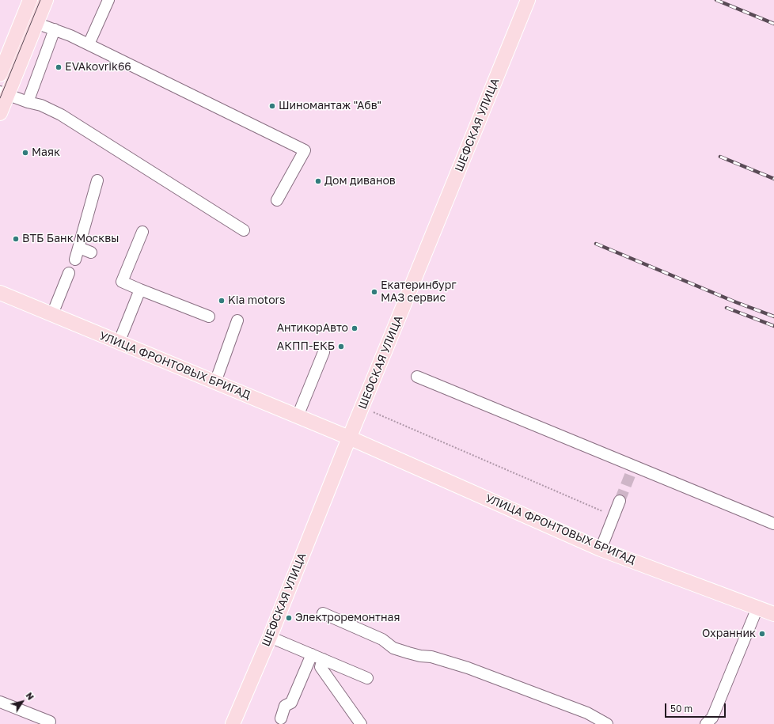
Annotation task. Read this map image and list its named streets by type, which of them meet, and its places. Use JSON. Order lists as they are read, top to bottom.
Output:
{
  "streets": {
    "main road": ["ШЕФСКАЯ УЛИЦА", "УЛИЦА ФРОНТОВЫХ БРИГАД"]
  },
  "crossings": [
    ["ШЕФСКАЯ УЛИЦА", "УЛИЦА ФРОНТОВЫХ БРИГАД"]
  ],
  "places": [
    "EVAkovrik66",
    "Шиномантаж \"Абв\"",
    "Маяк",
    "Дом диванов",
    "ВТБ Банк Москвы",
    "Екатеринбург МАЗ сервис",
    "Kia motors",
    "АнтикорАвто",
    "АКПП-ЕКБ",
    "Электроремонтная",
    "Охранник"
  ],
  "scale_bar": "50 m",
  "north": "top right"
}
